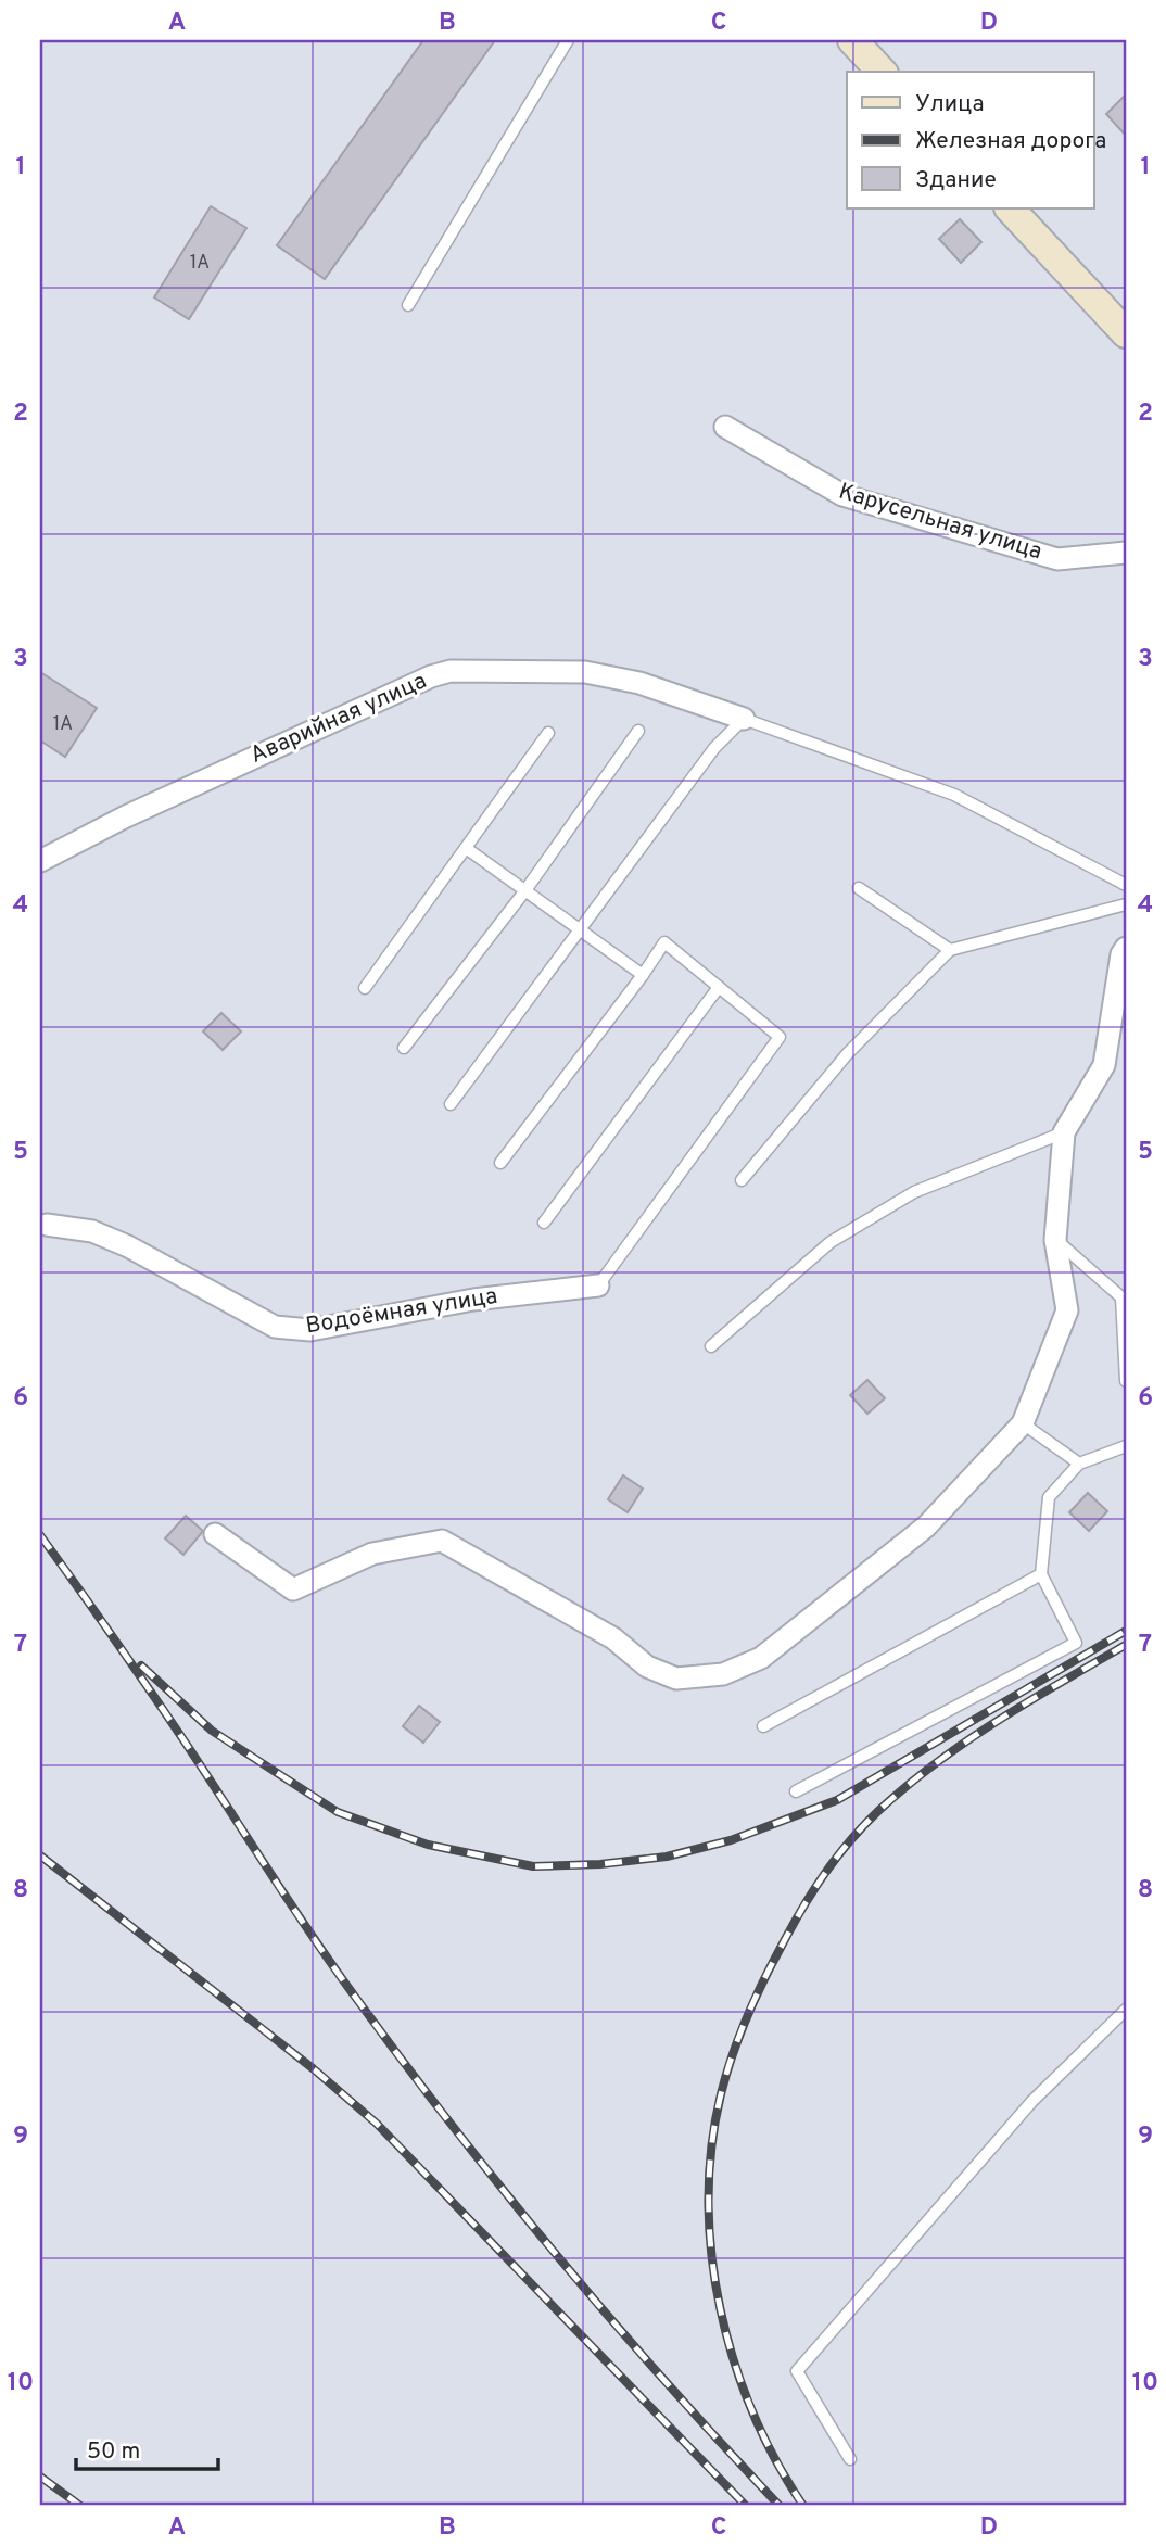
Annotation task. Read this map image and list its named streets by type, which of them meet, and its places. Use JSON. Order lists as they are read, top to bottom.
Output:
{
  "streets": {
    "street": ["Карусельная улица", "Аварийная улица", "Водоёмная улица"]
  },
  "house_numbers": ["1А", "1А"],
  "legend": ["Улица", "Железная дорога", "Здание"],
  "scale_bar": "50 m",
  "grid": {
    "columns": [
      "A",
      "B",
      "C",
      "D"
    ],
    "rows": [
      "1",
      "2",
      "3",
      "4",
      "5",
      "6",
      "7",
      "8",
      "9",
      "10"
    ]
  }
}
